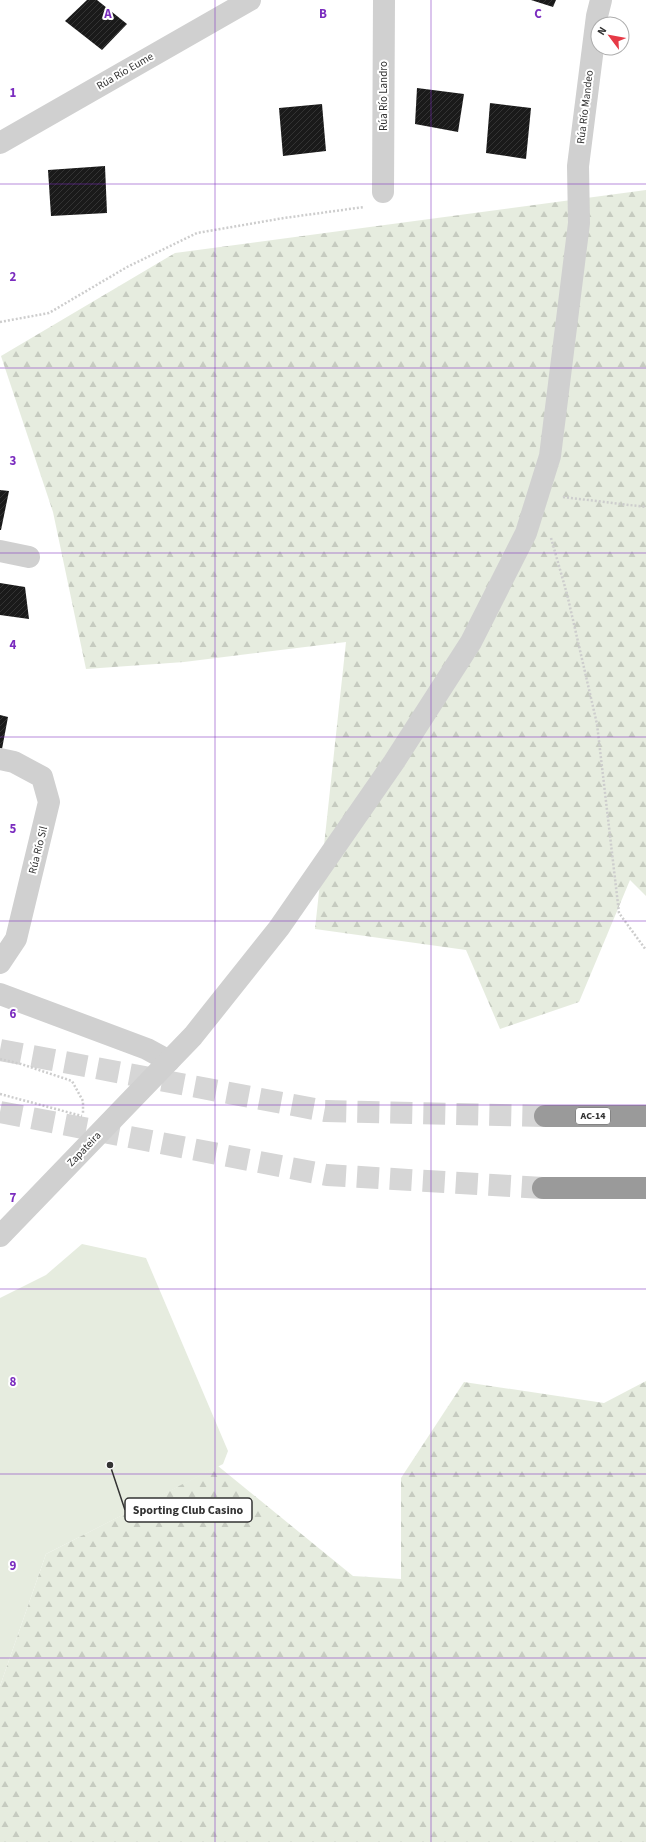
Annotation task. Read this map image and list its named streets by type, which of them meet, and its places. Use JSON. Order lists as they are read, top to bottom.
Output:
{
  "streets": {
    "highway": ["AC-14"],
    "street": [
      "Rúa Río Eume",
      "Rúa Río Landro",
      "Rúa Río Mandeo",
      "Rúa Río Sil",
      "Zapateira"
    ]
  },
  "crossings": [
    ["Rúa Río Mandeo", "Zapateira"]
  ],
  "places": ["Sporting Club Casino"],
  "north": "top left",
  "grid": {
    "columns": ["A", "B", "C"],
    "rows": [
      "1",
      "2",
      "3",
      "4",
      "5",
      "6",
      "7",
      "8",
      "9"
    ]
  }
}
